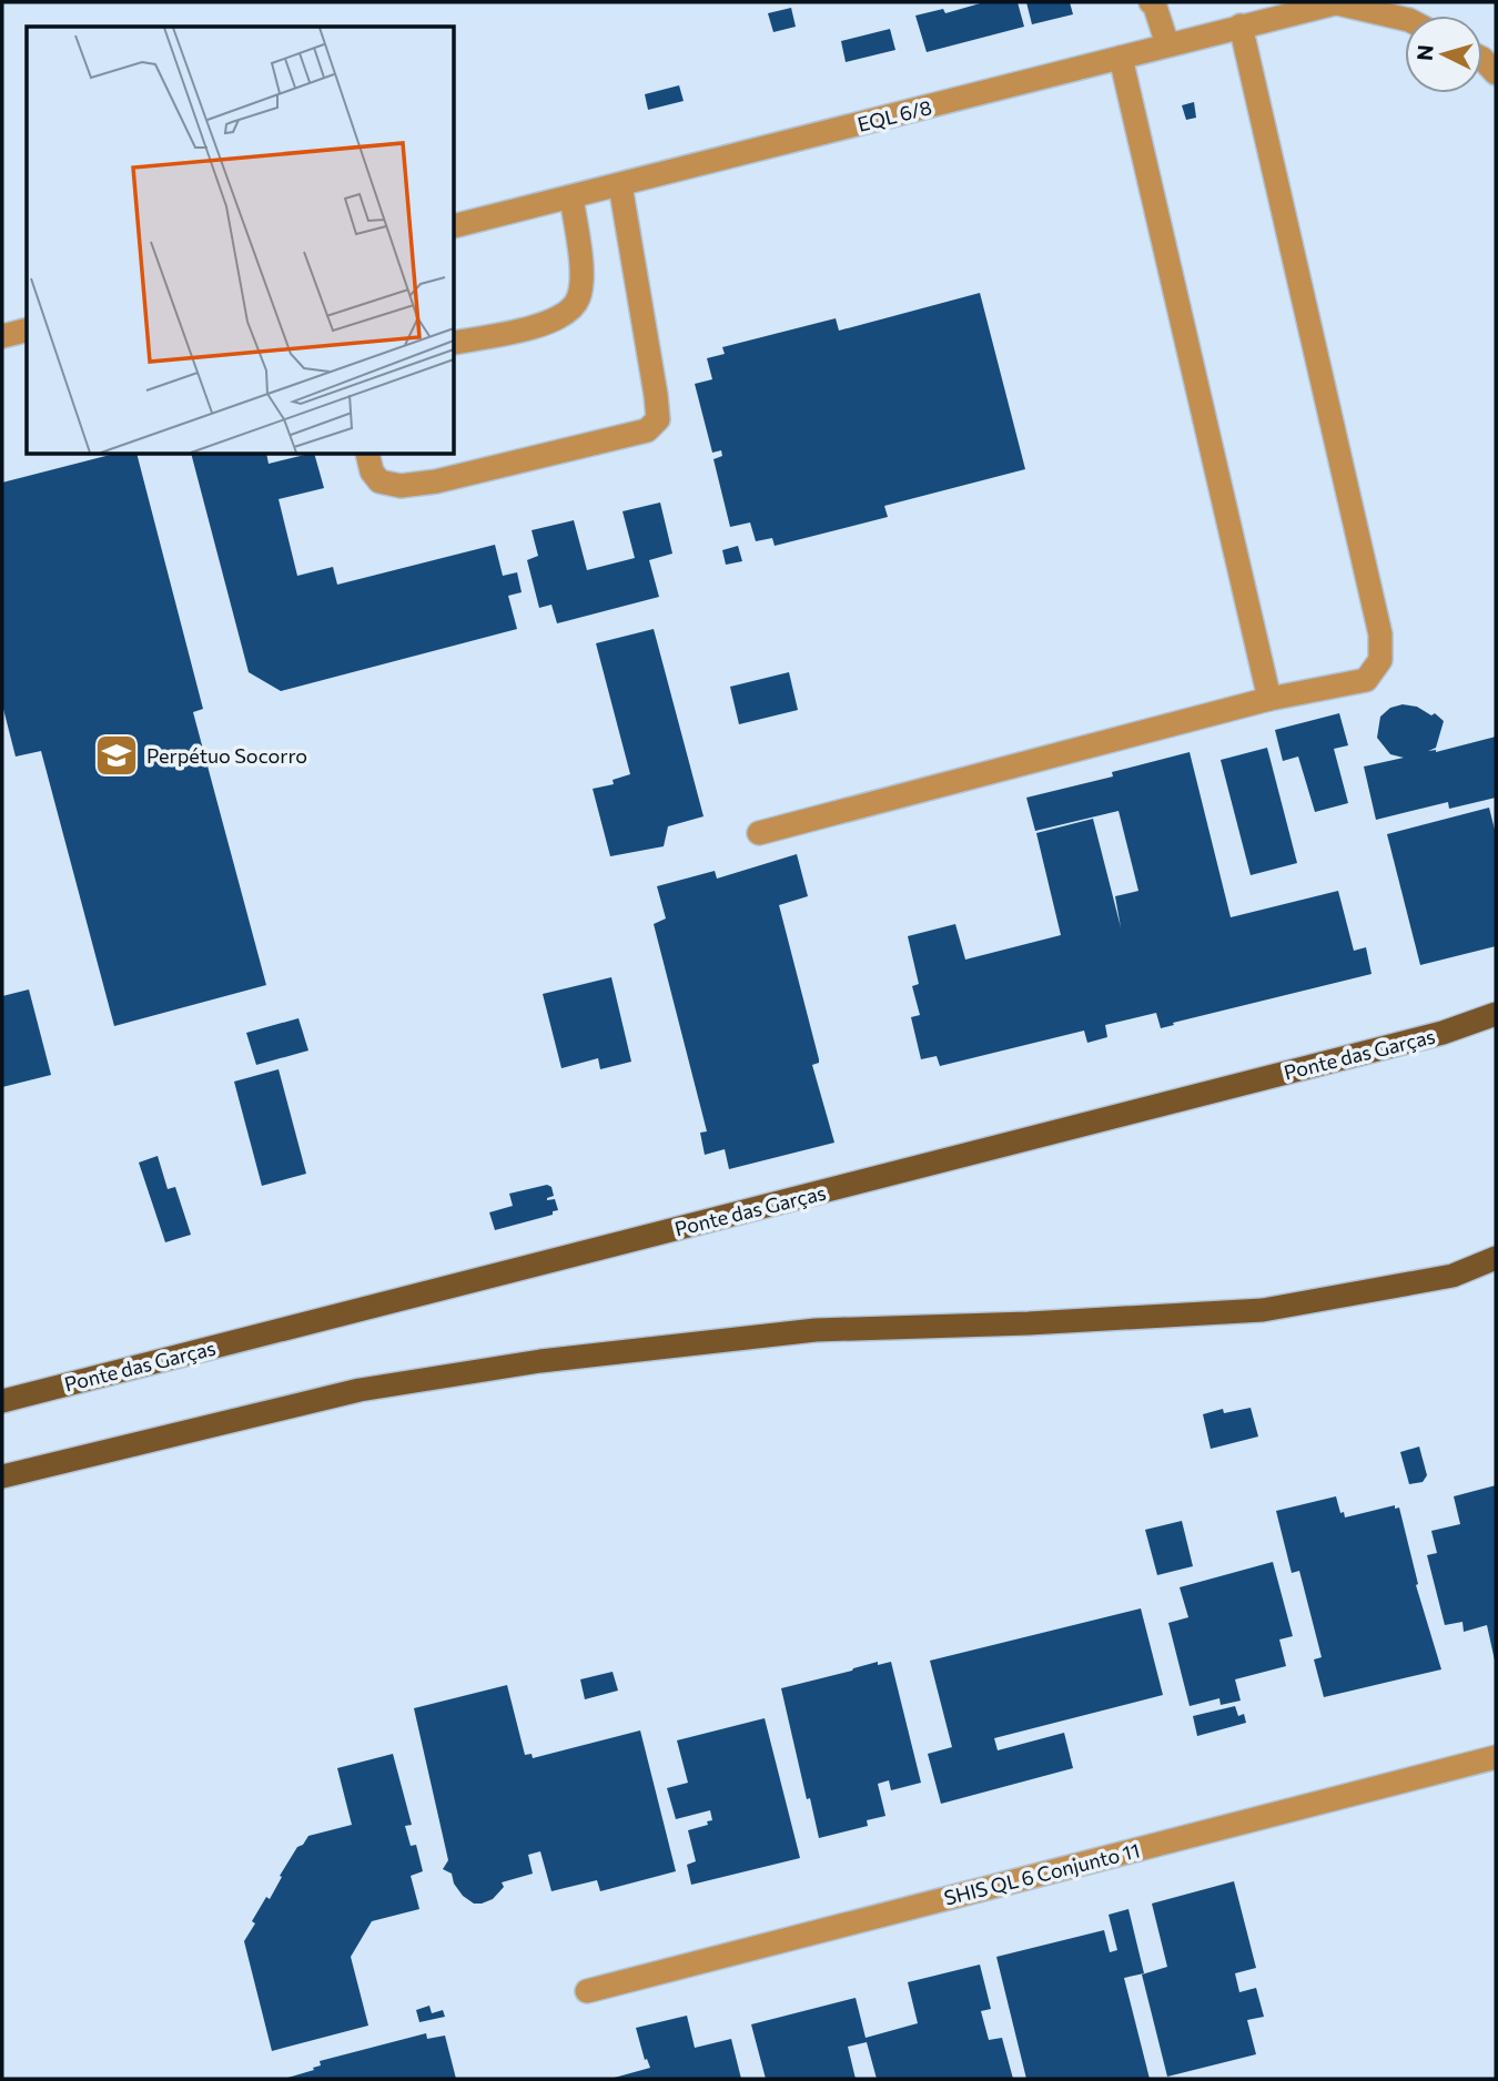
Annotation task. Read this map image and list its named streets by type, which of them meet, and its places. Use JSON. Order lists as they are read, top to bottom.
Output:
{
  "streets": {
    "main road": ["Ponte das Garças"],
    "street": ["EQL 6/8", "SHIS QL 6 Conjunto 11"]
  },
  "places": {
    "school or university": ["Perpétuo Socorro"]
  },
  "north": "left"
}
